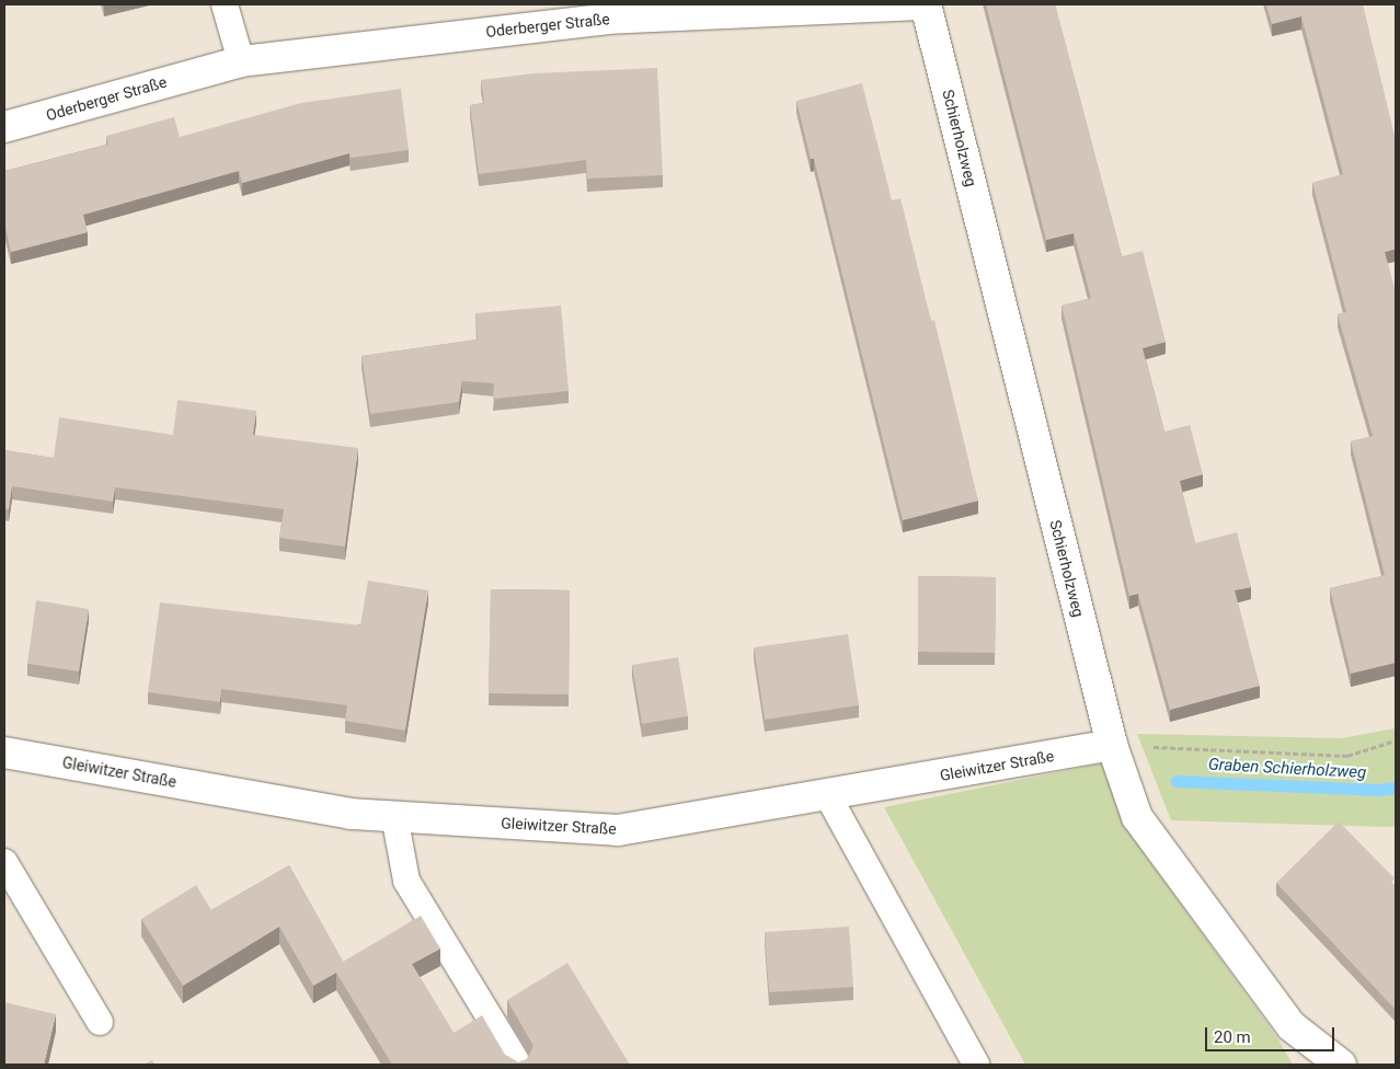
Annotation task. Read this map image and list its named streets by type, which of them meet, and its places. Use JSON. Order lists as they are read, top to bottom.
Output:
{
  "streets": {
    "street": ["Oderberger Straße", "Schierholzweg", "Gleiwitzer Straße"]
  },
  "crossings": [
    ["Oderberger Straße", "Schierholzweg"],
    ["Schierholzweg", "Gleiwitzer Straße"]
  ],
  "water": ["Graben Schierholzweg"],
  "scale_bar": "20 m"
}
